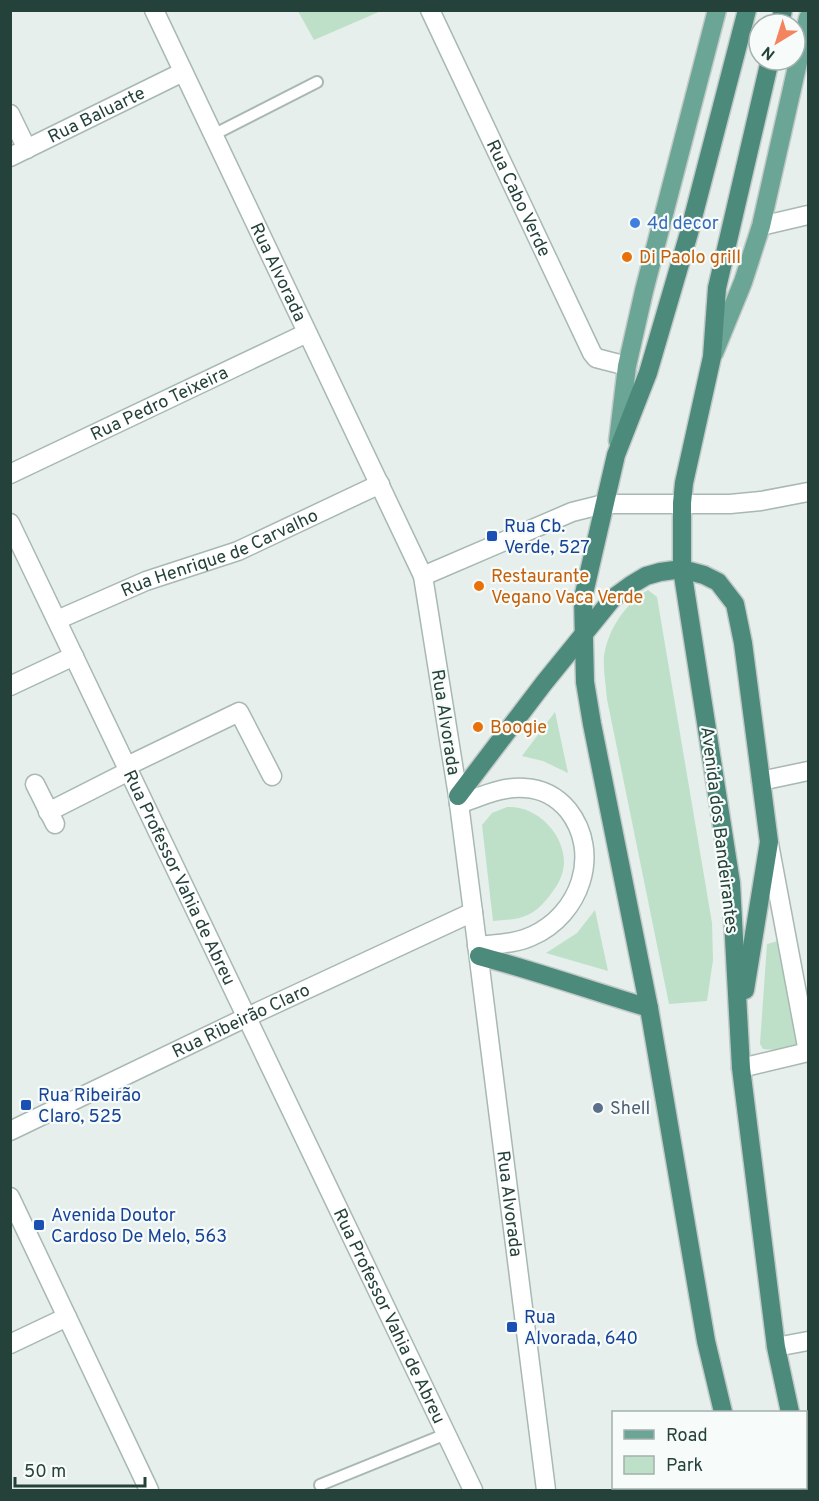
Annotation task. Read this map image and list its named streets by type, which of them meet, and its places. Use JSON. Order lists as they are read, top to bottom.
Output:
{
  "streets": {
    "highway": ["Avenida dos Bandeirantes"],
    "street": [
      "Rua Baluarte",
      "Rua Cabo Verde",
      "Rua Alvorada",
      "Rua Pedro Teixeira",
      "Rua Henrique de Carvalho",
      "Rua Professor Vahia de Abreu",
      "Rua Ribeirão Claro"
    ]
  },
  "crossings": [
    ["Rua Baluarte", "Rua Alvorada"],
    ["Rua Alvorada", "Rua Pedro Teixeira"],
    ["Rua Alvorada", "Rua Henrique de Carvalho"],
    ["Rua Alvorada", "Rua Ribeirão Claro"],
    ["Rua Henrique de Carvalho", "Rua Professor Vahia de Abreu"],
    ["Rua Professor Vahia de Abreu", "Rua Ribeirão Claro"]
  ],
  "places": {
    "other": [
      "4d decor",
      "Di Paolo grill",
      "Restaurante Vegano Vaca Verde",
      "Boogie",
      "Shell"
    ],
    "transit": [
      "Rua Cb. Verde, 527",
      "Rua Ribeirão Claro, 525",
      "Avenida Doutor Cardoso De Melo, 563",
      "Rua Alvorada, 640"
    ]
  },
  "legend": ["Road", "Park"],
  "scale_bar": "50 m",
  "north": "bottom left"
}
